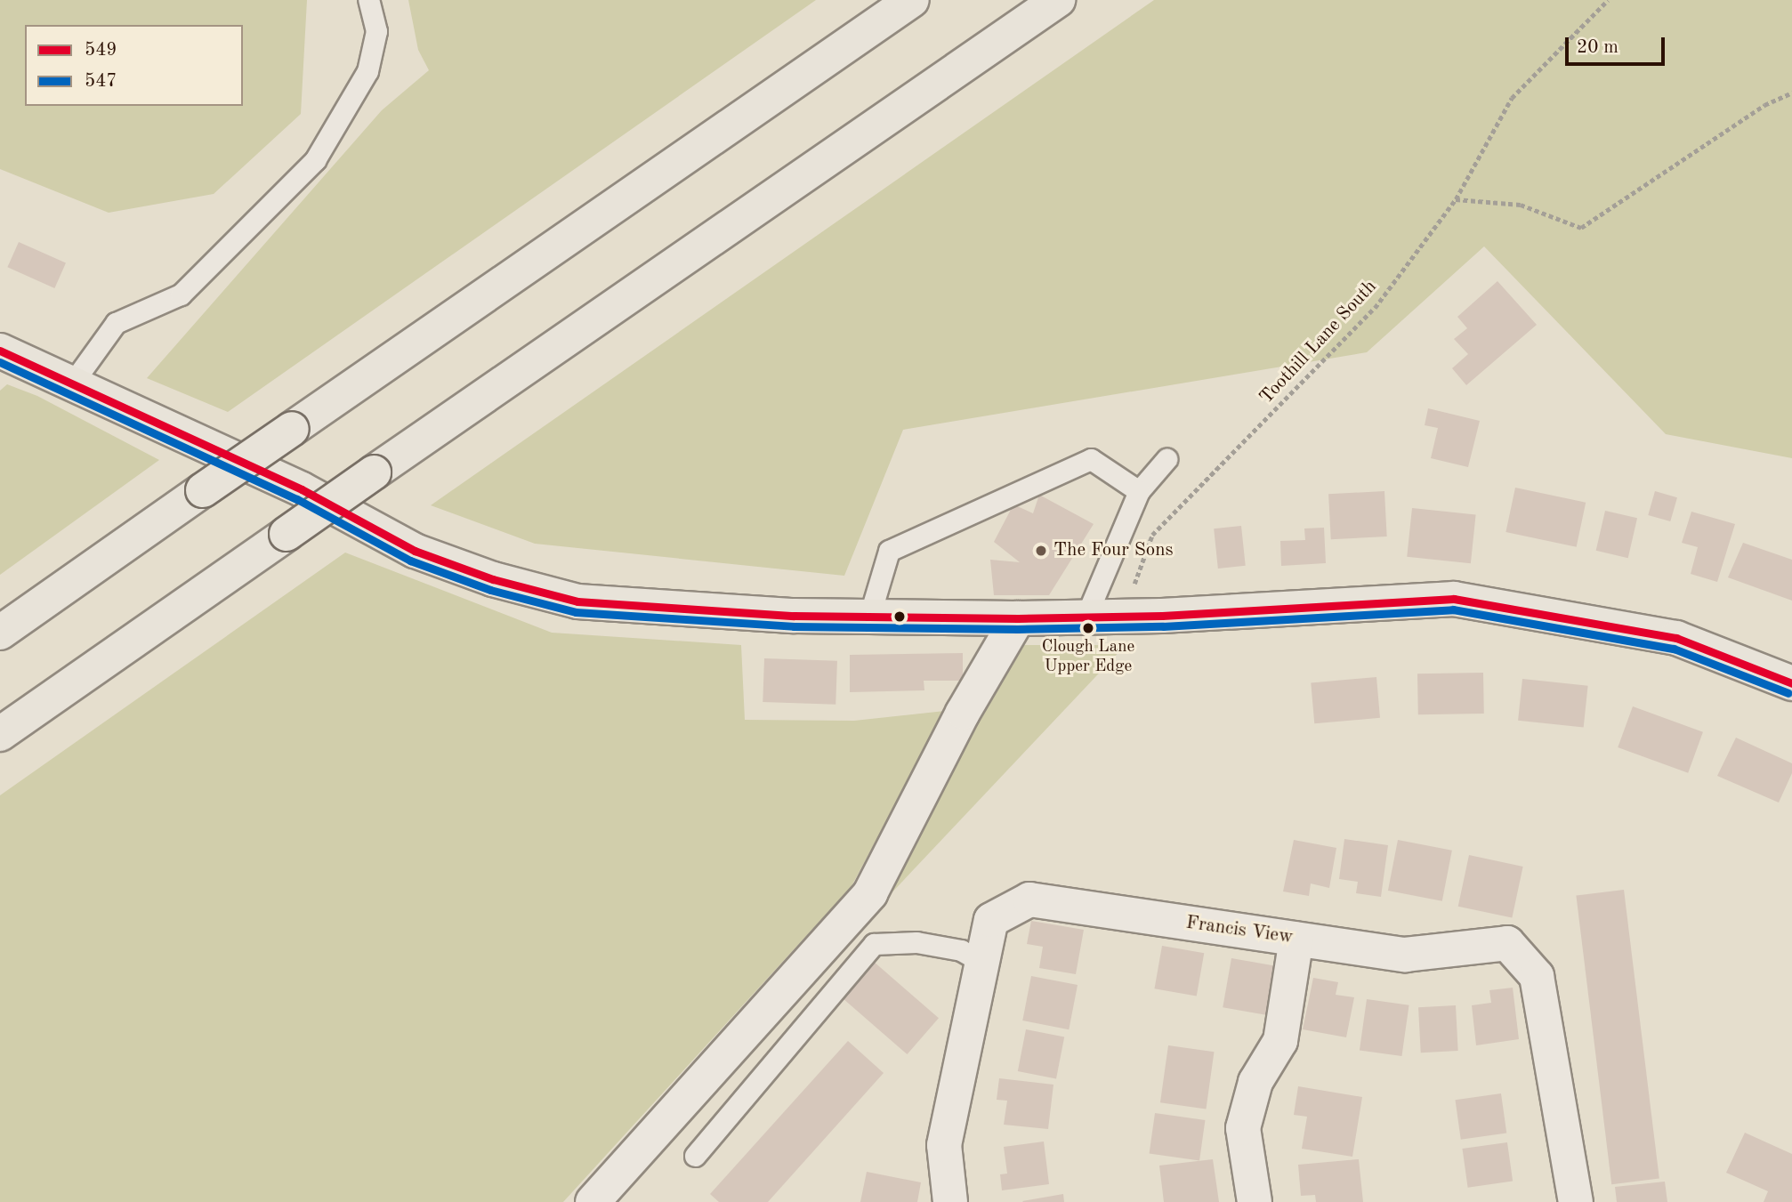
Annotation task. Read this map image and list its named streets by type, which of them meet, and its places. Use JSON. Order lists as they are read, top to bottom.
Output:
{
  "streets": {
    "street": ["Francis View"],
    "path": ["Toothill Lane South"]
  },
  "places": ["The Four Sons", "Clough Lane Upper Edge"],
  "lines": ["transit line 549", "transit line 547"],
  "legend": ["549", "547"],
  "scale_bar": "20 m"
}
